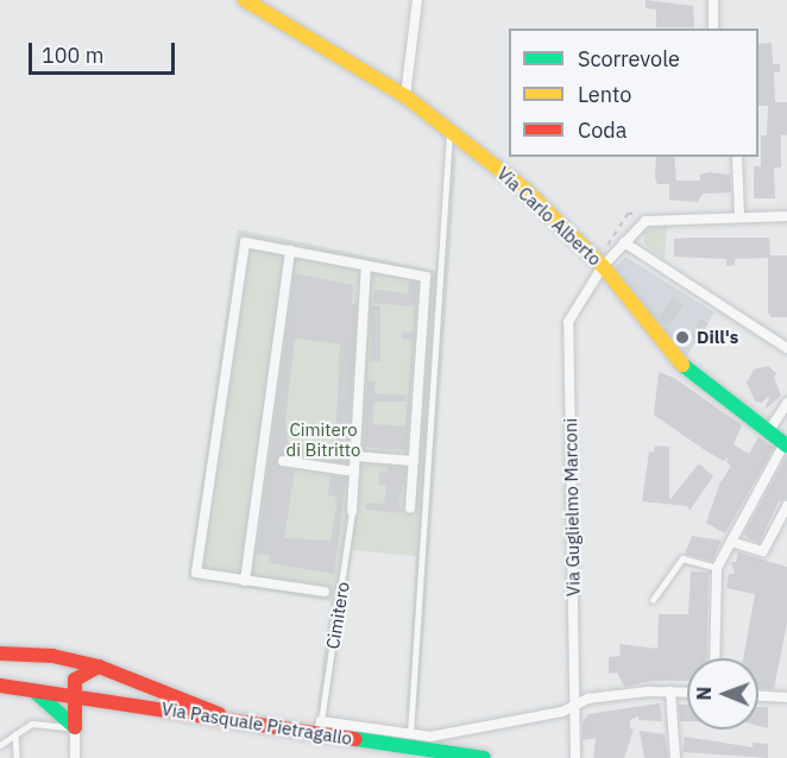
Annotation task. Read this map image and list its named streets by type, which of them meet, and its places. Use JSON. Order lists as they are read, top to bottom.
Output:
{
  "streets": {
    "main road": ["Via Carlo Alberto", "Via Pasquale Pietragallo"],
    "street": ["Via Guglielmo Marconi"],
    "lane": ["Cimitero"]
  },
  "crossings": [
    ["Via Carlo Alberto", "Via Guglielmo Marconi"],
    ["Cimitero", "Via Pasquale Pietragallo"]
  ],
  "parks": ["Cimitero di Bitritto"],
  "places": ["Dill's"],
  "legend": ["Scorrevole", "Lento", "Coda"],
  "scale_bar": "100 m",
  "north": "left"
}
